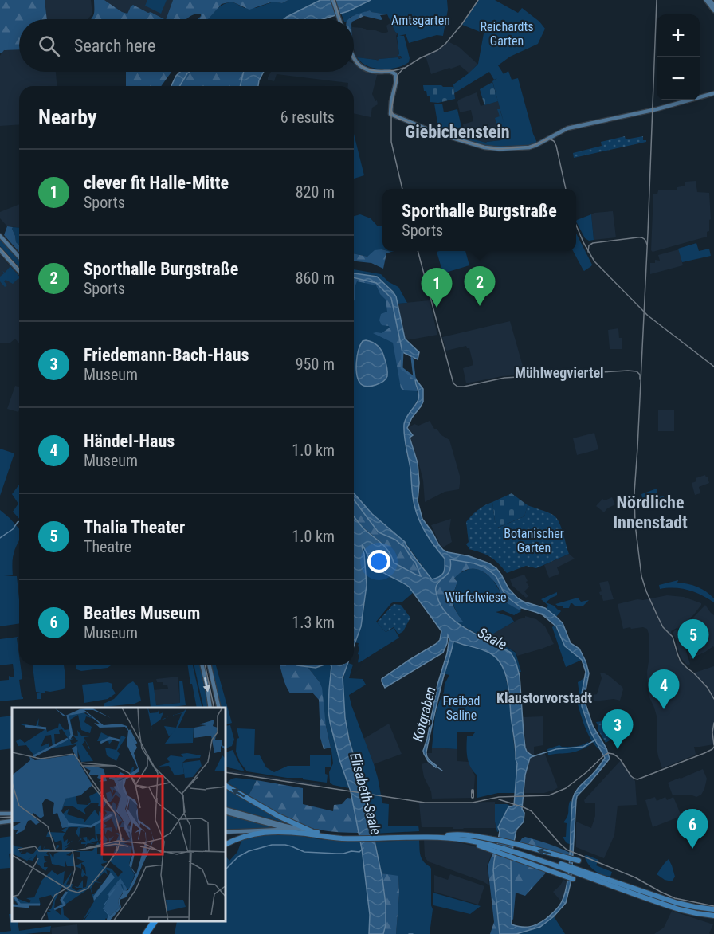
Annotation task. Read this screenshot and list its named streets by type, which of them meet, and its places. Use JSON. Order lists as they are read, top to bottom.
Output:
{
  "districts": [
    "Giebichenstein",
    "Mühlwegviertel",
    "Nördliche Innenstadt",
    "Klaustorvorstadt"
  ],
  "water": ["Saale", "Kotgraben", "Elisabeth-Saale"],
  "parks": [
    "Amtsgarten",
    "Reichardts Garten",
    "Botanischer Garten",
    "Würfelwiese",
    "Freibad Saline"
  ],
  "page": {
    "map_buttons": ["+", "−"],
    "search": "Search here",
    "heading": ["Nearby", "6 results"],
    "list": [
      {
        "mark": "1",
        "name": "clever fit Halle-Mitte",
        "note": "Sports",
        "value": "820 m"
      },
      {
        "mark": "2",
        "name": "Sporthalle Burgstraße",
        "note": "Sports",
        "value": "860 m"
      },
      {
        "mark": "3",
        "name": "Friedemann-Bach-Haus",
        "note": "Museum",
        "value": "950 m"
      },
      {
        "mark": "4",
        "name": "Händel-Haus",
        "note": "Museum",
        "value": "1.0 km"
      },
      {
        "mark": "5",
        "name": "Thalia Theater",
        "note": "Theatre",
        "value": "1.0 km"
      },
      {
        "mark": "6",
        "name": "Beatles Museum",
        "note": "Museum",
        "value": "1.3 km"
      }
    ],
    "popup": ["Sporthalle Burgstraße", "Sports"],
    "pins": [
      "2",
      "1",
      "5",
      "4",
      "3",
      "6"
    ]
  }
}
